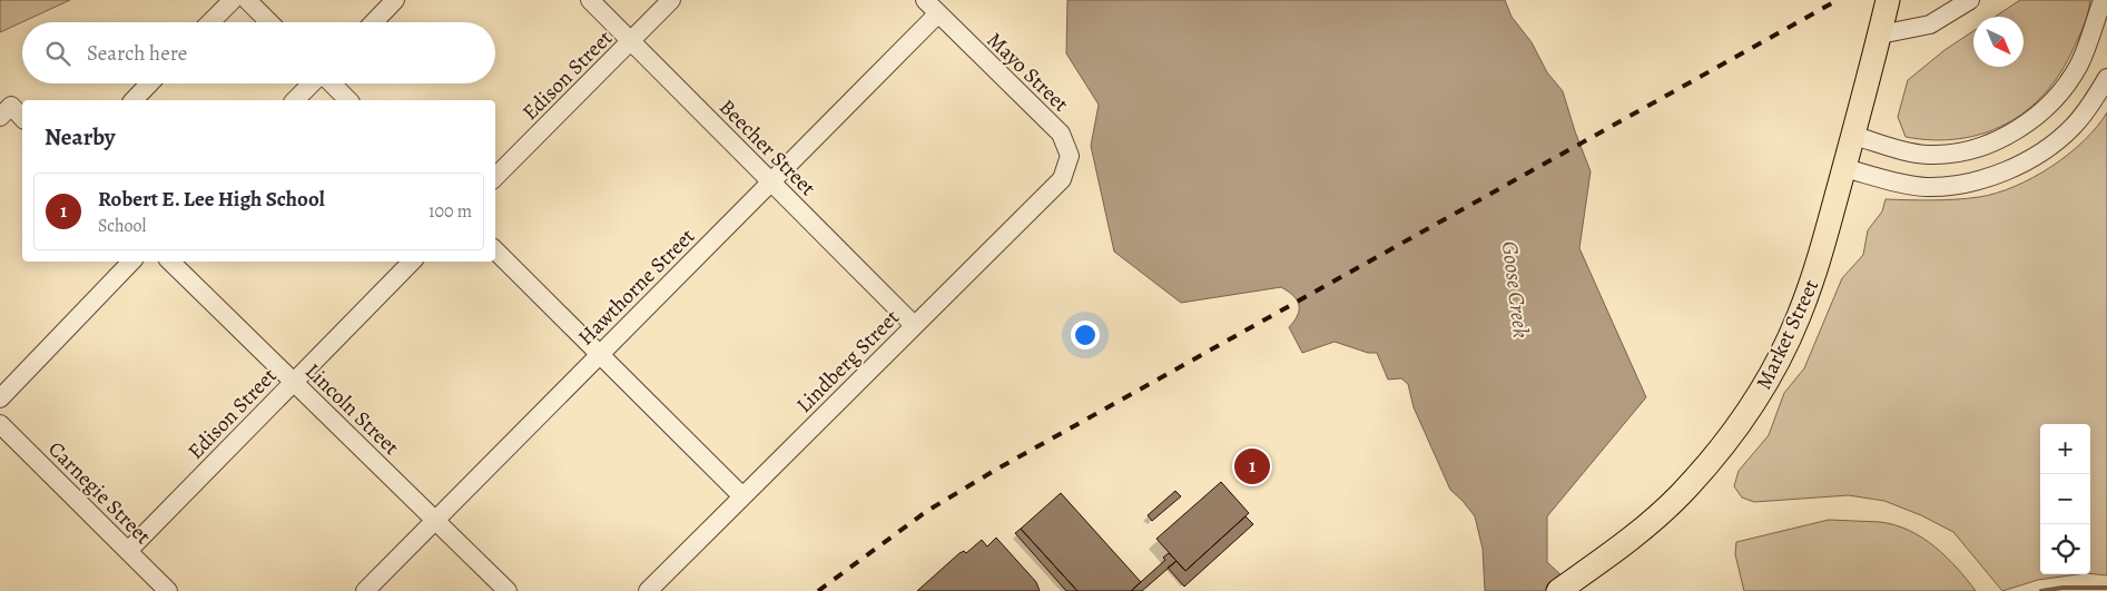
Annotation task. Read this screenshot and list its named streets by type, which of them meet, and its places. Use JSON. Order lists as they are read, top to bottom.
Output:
{
  "streets": {
    "main road": ["Market Street"],
    "street": [
      "Mayo Street",
      "Edison Street",
      "Beecher Street",
      "Hawthorne Street",
      "Lindberg Street",
      "Lincoln Street",
      "Carnegie Street"
    ]
  },
  "crossings": [
    ["Mayo Street", "Hawthorne Street"],
    ["Mayo Street", "Lindberg Street"],
    ["Edison Street", "Beecher Street"],
    ["Edison Street", "Lincoln Street"],
    ["Edison Street", "Carnegie Street"],
    ["Beecher Street", "Hawthorne Street"],
    ["Beecher Street", "Lindberg Street"],
    ["Hawthorne Street", "Lincoln Street"]
  ],
  "water": ["Goose Creek"],
  "north": "bottom right",
  "page": {
    "search": "Search here",
    "heading": "Nearby",
    "list": [
      {
        "mark": "1",
        "name": "Robert E. Lee High School",
        "note": "School",
        "value": "100 m"
      }
    ],
    "map_buttons": ["+", "−"],
    "pins": "1"
  }
}
